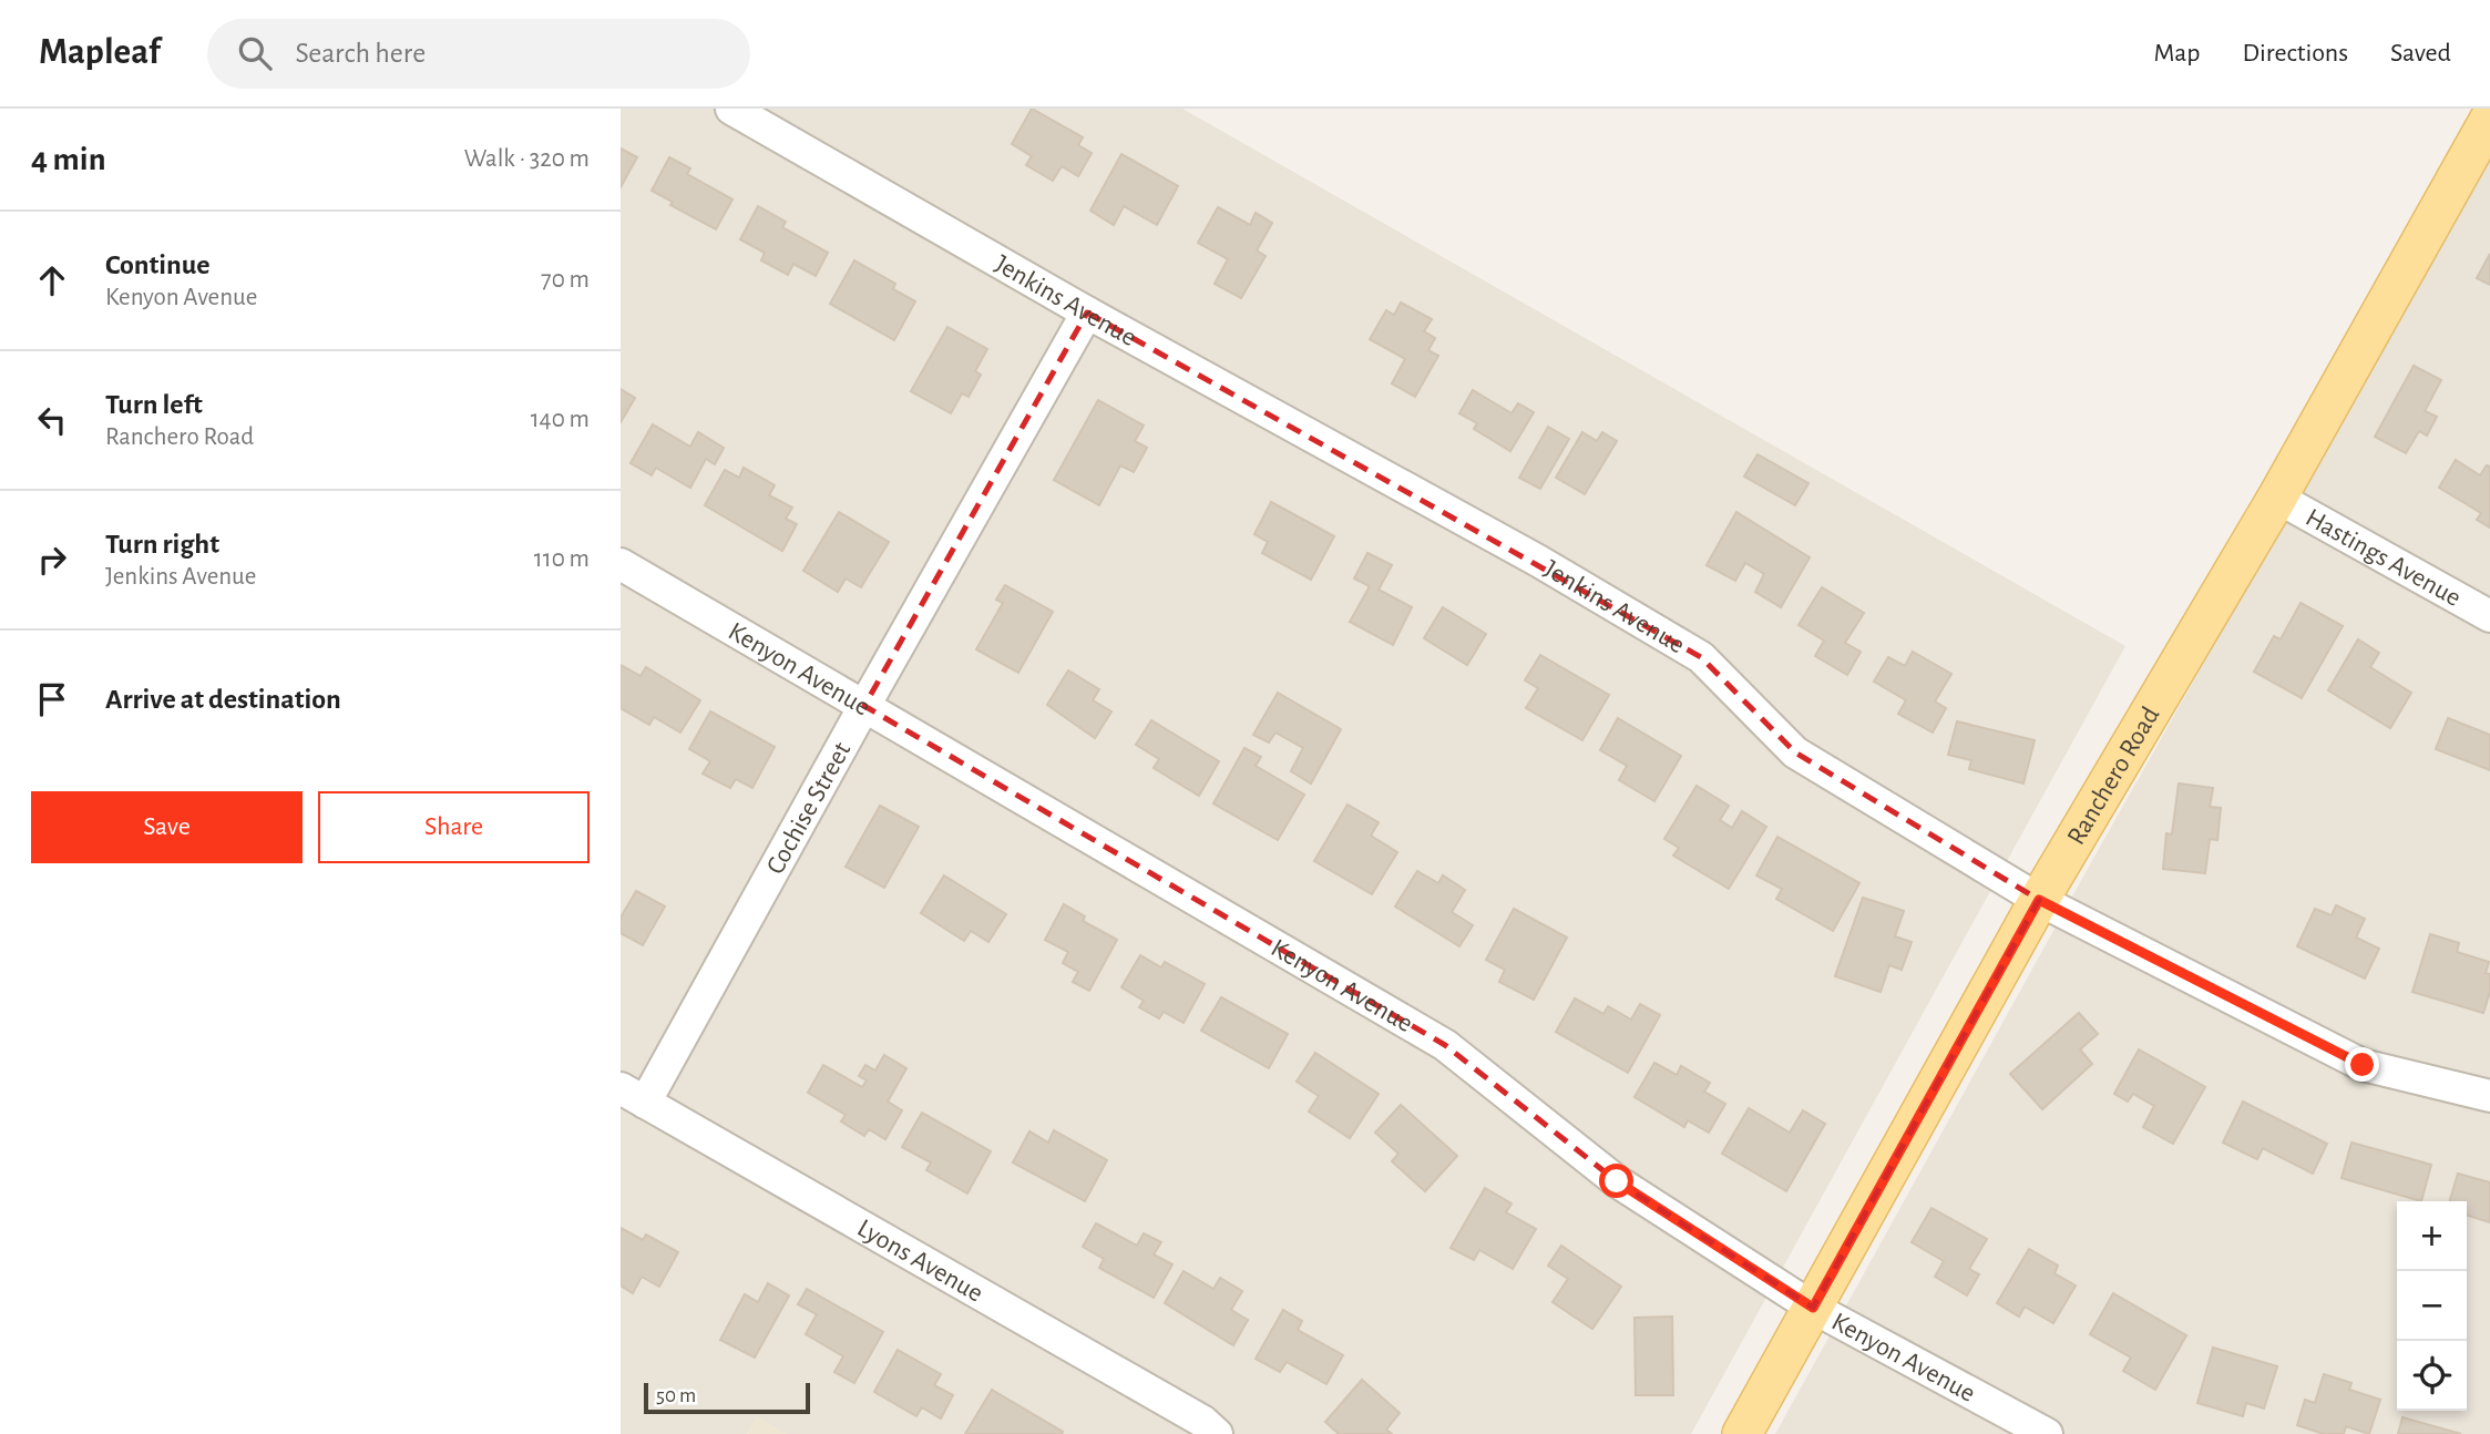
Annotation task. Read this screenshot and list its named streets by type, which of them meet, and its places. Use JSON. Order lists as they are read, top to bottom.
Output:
{
  "streets": {
    "main road": ["Ranchero Road"],
    "street": [
      "Jenkins Avenue",
      "Hastings Avenue",
      "Kenyon Avenue",
      "Cochise Street",
      "Lyons Avenue"
    ]
  },
  "crossings": [
    ["Jenkins Avenue", "Ranchero Road"],
    ["Jenkins Avenue", "Cochise Street"],
    ["Hastings Avenue", "Ranchero Road"],
    ["Kenyon Avenue", "Ranchero Road"],
    ["Kenyon Avenue", "Cochise Street"],
    ["Cochise Street", "Lyons Avenue"]
  ],
  "scale_bar": "50 m",
  "page": {
    "header": "Mapleaf",
    "search": "Search here",
    "nav": ["Map", "Directions", "Saved"],
    "heading": ["4 min", "Walk · 320 m"],
    "list": [
      ["Continue", "Kenyon Avenue", "70 m"],
      ["Turn left", "Ranchero Road", "140 m"],
      ["Turn right", "Jenkins Avenue", "110 m"],
      "Arrive at destination"
    ],
    "buttons": ["Save", "Share"],
    "map_buttons": ["+", "−"],
    "scale": "50 m"
  }
}
